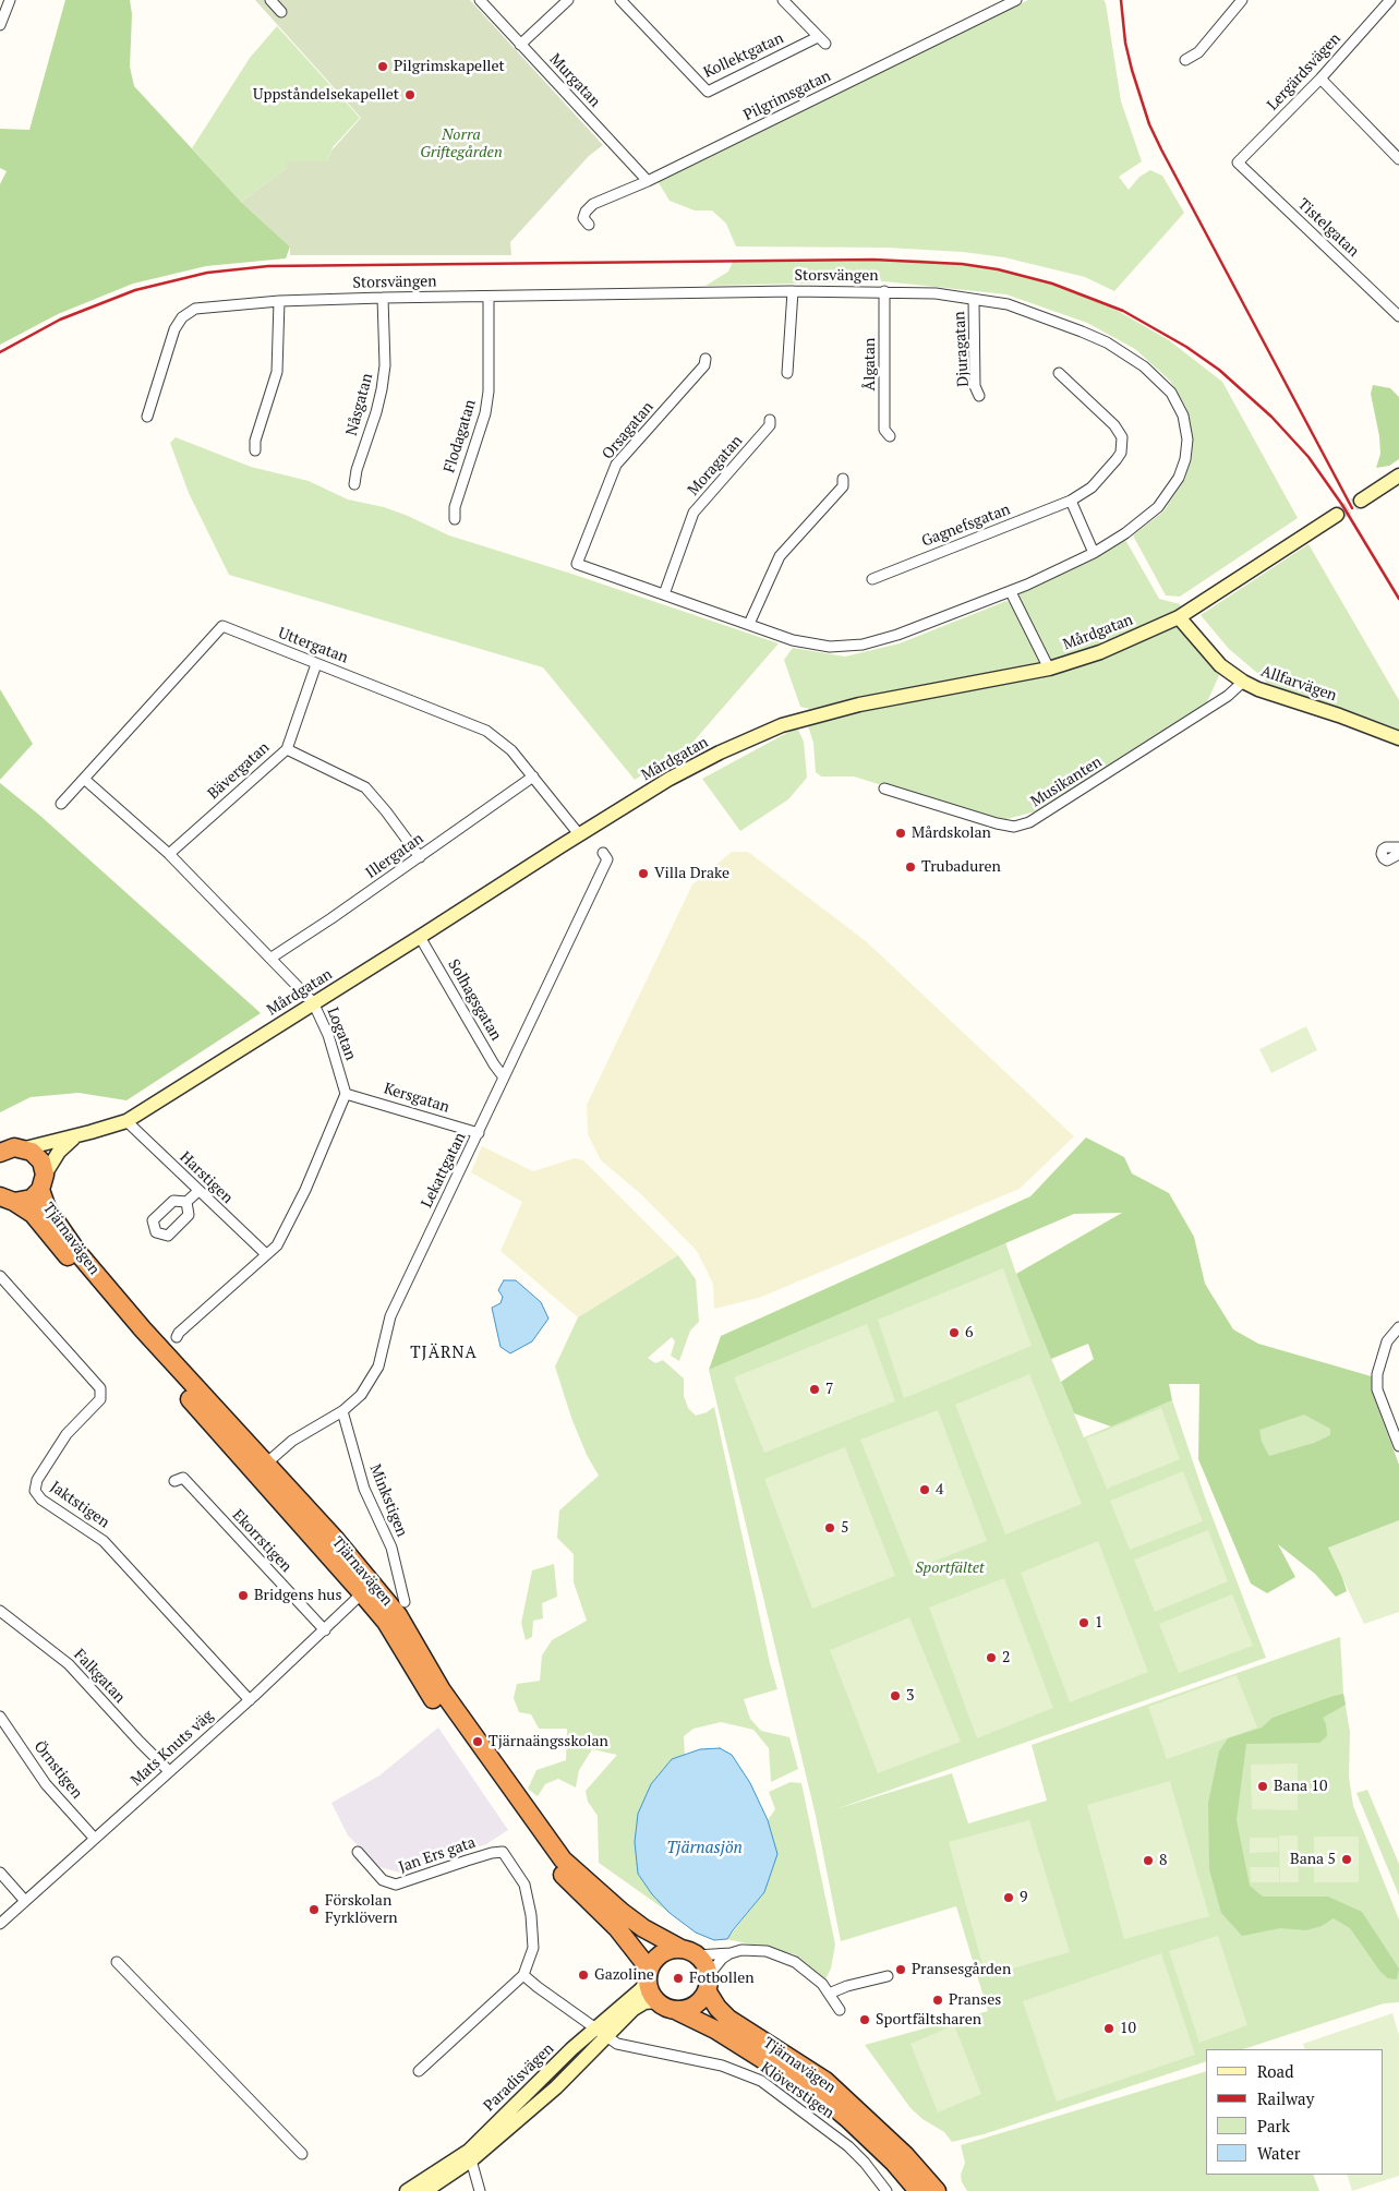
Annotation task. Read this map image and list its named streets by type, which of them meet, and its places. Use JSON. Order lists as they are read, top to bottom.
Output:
{
  "streets": {
    "highway": ["Tjärnavägen"],
    "street": [
      "Kollektgatan",
      "Lergärdsvägen",
      "Murgatan",
      "Pilgrimsgatan",
      "Tistelgatan",
      "Storsvängen",
      "Djuragatan",
      "Ålgatan",
      "Nåsgatan",
      "Orsagatan",
      "Flodagatan",
      "Moragatan",
      "Gagnefsgatan",
      "Mårdgatan",
      "Uttergatan",
      "Allfarvägen",
      "Bävergatan",
      "Musikanten",
      "Illergatan",
      "Solhagsgatan",
      "Logatan",
      "Kersgatan",
      "Lekattgatan",
      "Harstigen",
      "Minkstigen",
      "Jaktstigen",
      "Ekorrstigen",
      "Falkgatan",
      "Mats Knuts väg",
      "Örnstigen",
      "Jan Ers gata",
      "Paradisvägen",
      "Klöverstigen"
    ]
  },
  "crossings": [
    ["Lergärdsvägen", "Tistelgatan"],
    ["Murgatan", "Pilgrimsgatan"],
    ["Storsvängen", "Djuragatan"],
    ["Storsvängen", "Ålgatan"],
    ["Storsvängen", "Nåsgatan"],
    ["Storsvängen", "Orsagatan"],
    ["Storsvängen", "Flodagatan"],
    ["Storsvängen", "Moragatan"],
    ["Mårdgatan", "Uttergatan"],
    ["Mårdgatan", "Allfarvägen"],
    ["Mårdgatan", "Solhagsgatan"],
    ["Mårdgatan", "Logatan"],
    ["Mårdgatan", "Harstigen"],
    ["Mårdgatan", "Tjärnavägen"],
    ["Uttergatan", "Bävergatan"],
    ["Uttergatan", "Illergatan"],
    ["Uttergatan", "Logatan"],
    ["Allfarvägen", "Musikanten"],
    ["Bävergatan", "Logatan"],
    ["Illergatan", "Logatan"],
    ["Solhagsgatan", "Lekattgatan"],
    ["Logatan", "Kersgatan"],
    ["Kersgatan", "Lekattgatan"],
    ["Lekattgatan", "Tjärnavägen"],
    ["Lekattgatan", "Minkstigen"],
    ["Tjärnavägen", "Mats Knuts väg"],
    ["Tjärnavägen", "Paradisvägen"],
    ["Jaktstigen", "Mats Knuts väg"],
    ["Ekorrstigen", "Mats Knuts väg"],
    ["Falkgatan", "Mats Knuts väg"],
    ["Mats Knuts väg", "Örnstigen"],
    ["Paradisvägen", "Klöverstigen"]
  ],
  "districts": ["TJÄRNA"],
  "water": ["Tjärnasjön"],
  "parks": ["Norra Griftegården", "Sportfältet"],
  "places": [
    "Pilgrimskapellet",
    "Uppståndelsekapellet",
    "Mårdskolan",
    "Trubaduren",
    "Villa Drake",
    "6",
    "7",
    "4",
    "5",
    "Bridgens hus",
    "1",
    "2",
    "3",
    "Tjärnaängsskolan",
    "Bana 10",
    "Bana 5",
    "8",
    "9",
    "Förskolan Fyrklövern",
    "Pransesgården",
    "Gazoline",
    "Fotbollen",
    "Pranses",
    "Sportfältsharen",
    "10"
  ],
  "legend": [
    "Road",
    "Railway",
    "Park",
    "Water"
  ]
}
